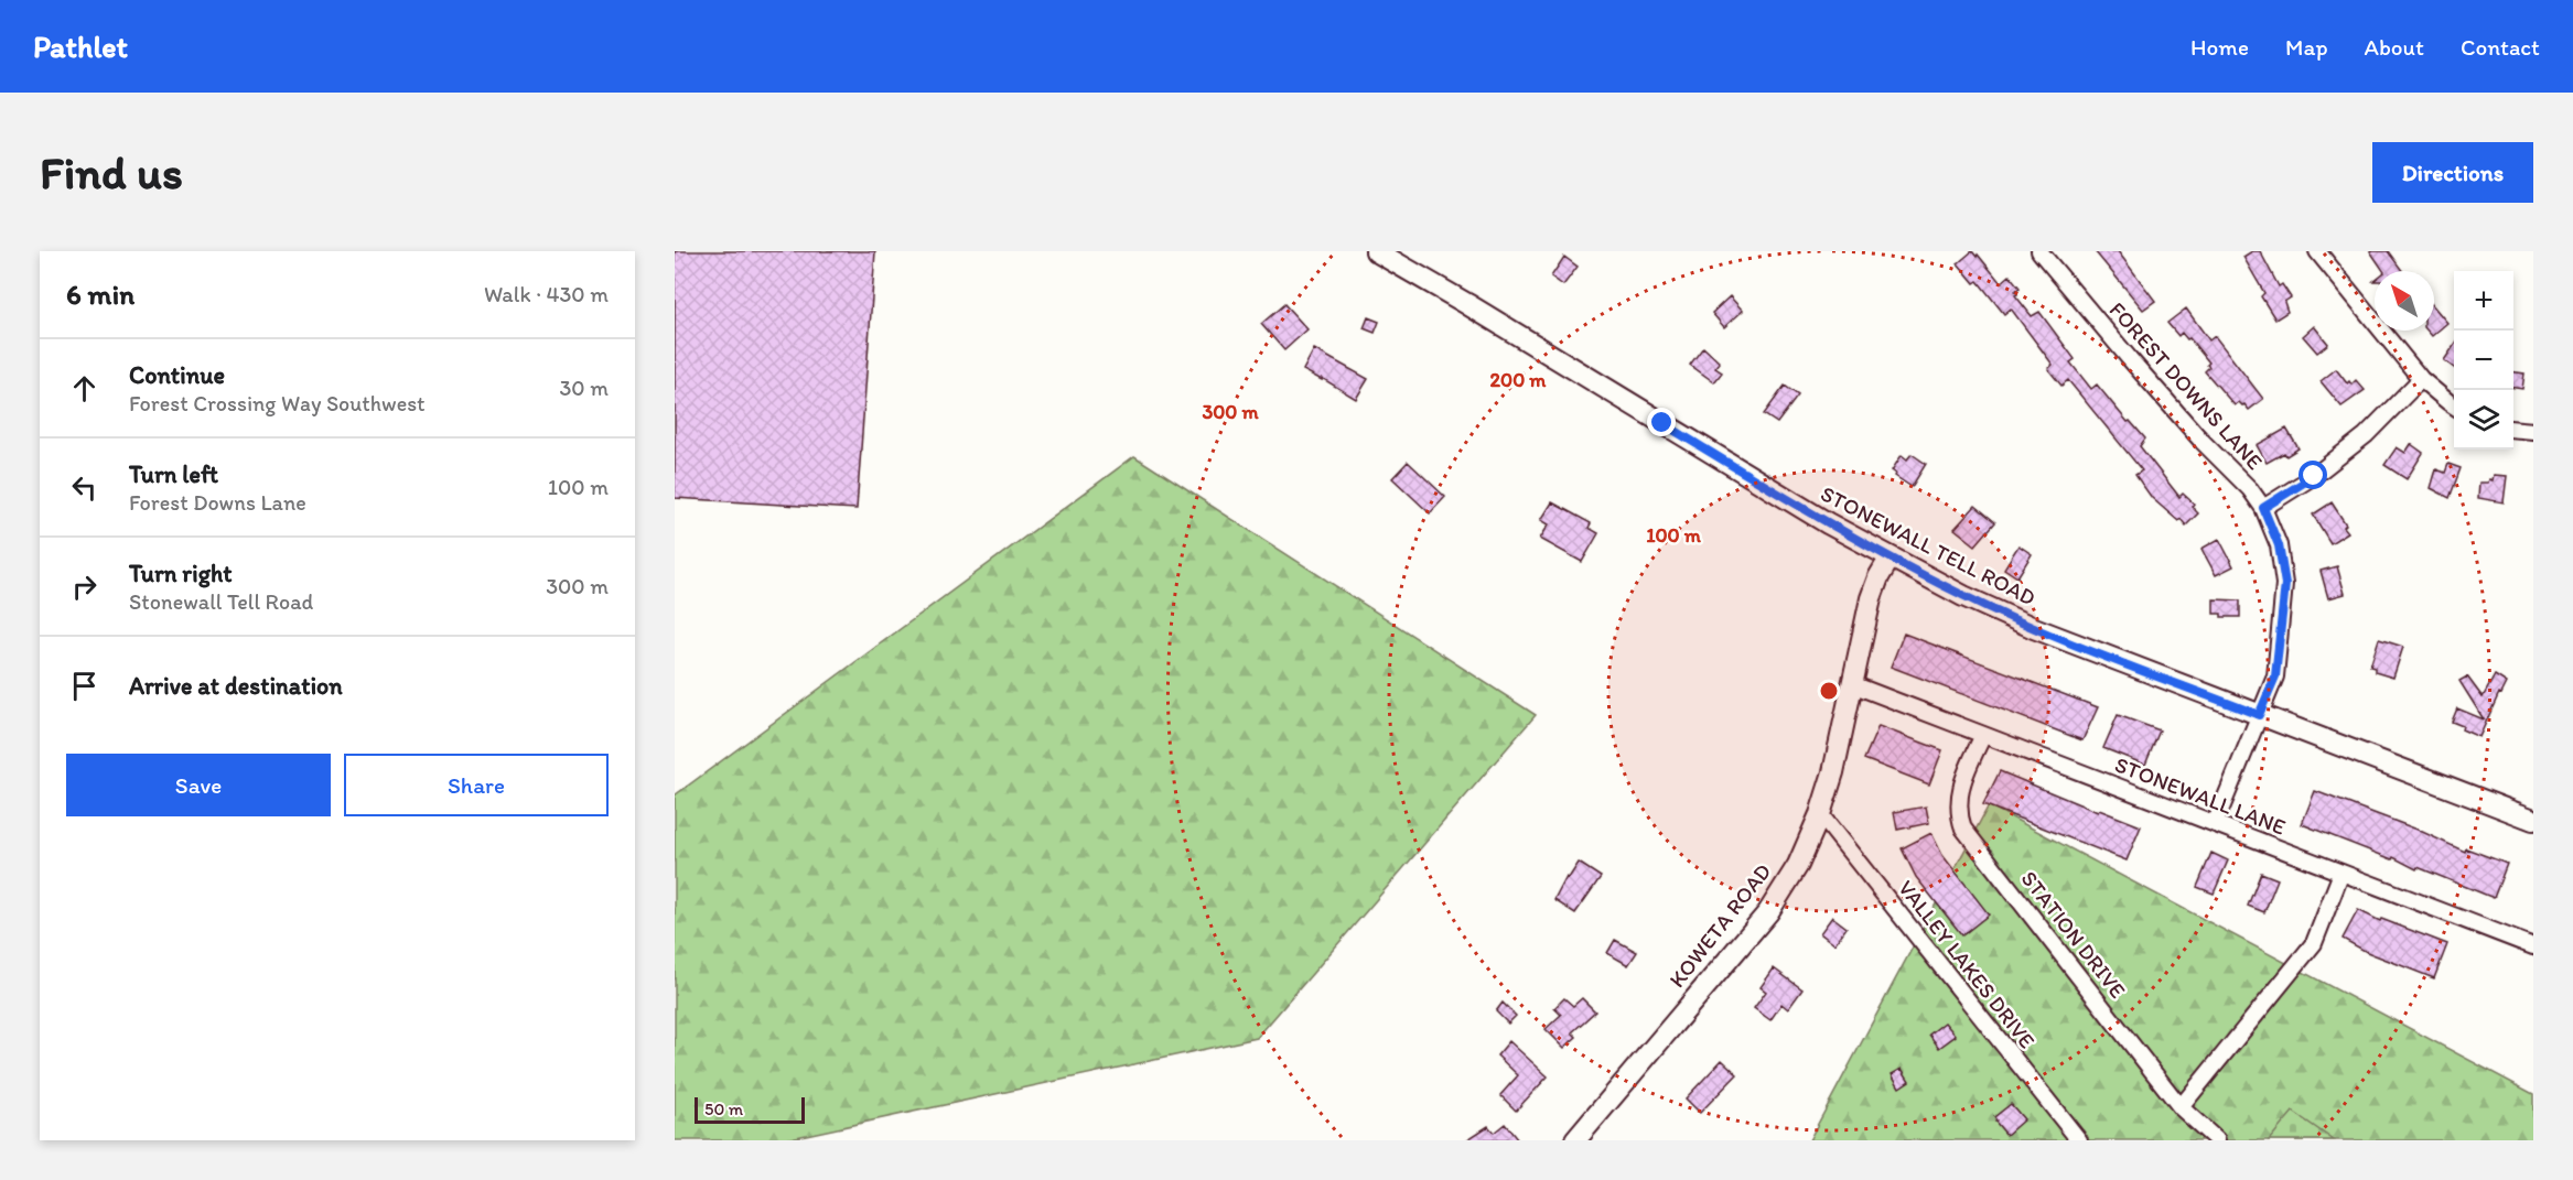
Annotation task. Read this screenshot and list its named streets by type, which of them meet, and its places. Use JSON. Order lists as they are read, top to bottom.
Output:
{
  "streets": {
    "street": [
      "FOREST DOWNS LANE",
      "STONEWALL TELL ROAD",
      "STONEWALL LANE",
      "KOWETA ROAD",
      "STATION DRIVE",
      "VALLEY LAKES DRIVE"
    ]
  },
  "crossings": [
    ["FOREST DOWNS LANE", "STONEWALL TELL ROAD"],
    ["FOREST DOWNS LANE", "STONEWALL LANE"],
    ["STONEWALL TELL ROAD", "KOWETA ROAD"],
    ["STONEWALL LANE", "KOWETA ROAD"],
    ["STONEWALL LANE", "STATION DRIVE"],
    ["KOWETA ROAD", "VALLEY LAKES DRIVE"]
  ],
  "scale_bar": "50 m",
  "north": "top left",
  "page": {
    "header": "Pathlet",
    "nav": [
      "Home",
      "Map",
      "About",
      "Contact"
    ],
    "buttons": [
      "Directions",
      ["Save", "Share"]
    ],
    "title": "Find us",
    "heading": ["6 min", "Walk · 430 m"],
    "map_buttons": ["+", "−"],
    "list": [
      ["Continue", "Forest Crossing Way Southwest", "30 m"],
      ["Turn left", "Forest Downs Lane", "100 m"],
      ["Turn right", "Stonewall Tell Road", "300 m"],
      "Arrive at destination"
    ],
    "scale": "50 m"
  },
  "rings": ["200 m", "300 m", "100 m"]
}
